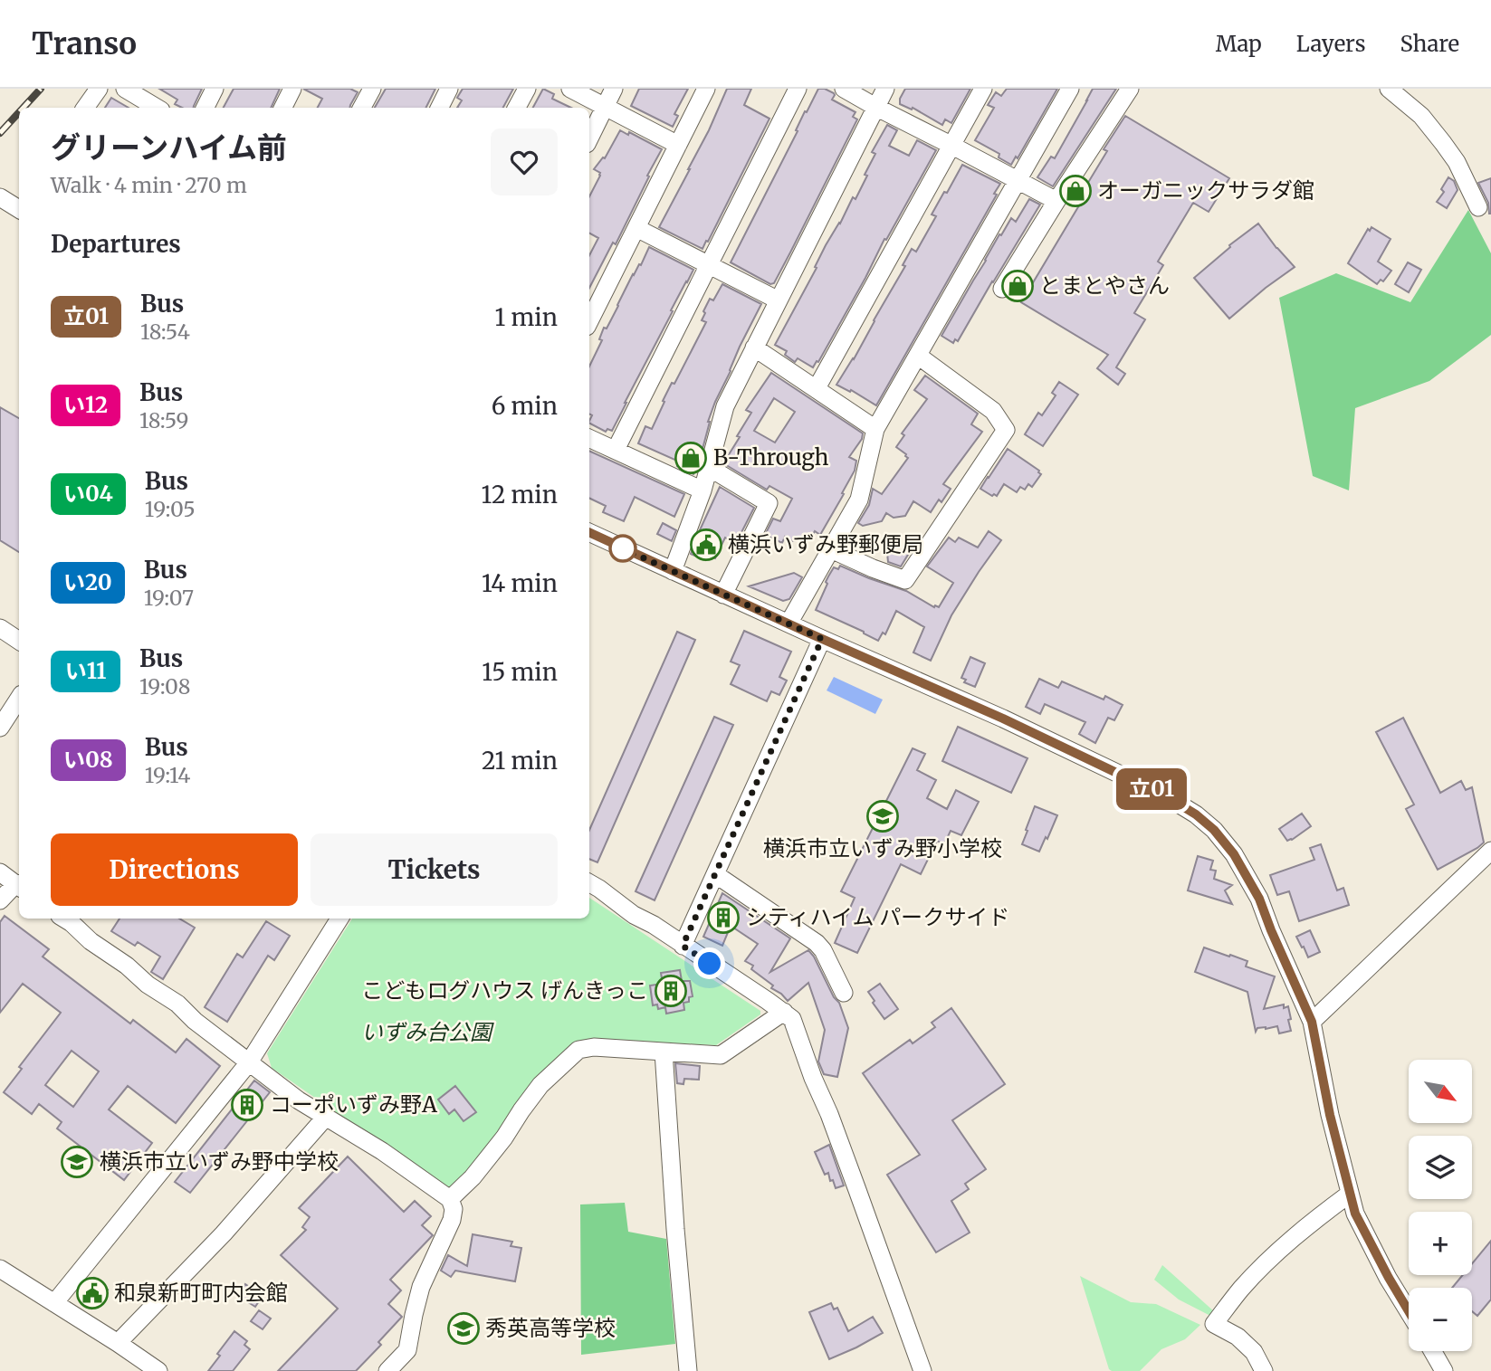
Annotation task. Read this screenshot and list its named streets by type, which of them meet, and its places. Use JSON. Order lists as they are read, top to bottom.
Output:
{
  "parks": ["いずみ台公園"],
  "places": {
    "shop": ["オーガニックサラダ館", "とまとやさん", "B-Through"],
    "public building": ["横浜いずみ野郵便局", "和泉新町町内会館"],
    "school or university": ["横浜市立いずみ野小学校", "横浜市立いずみ野中学校", "秀英高等学校"],
    "building": ["シティハイム パークサイド", "こどもログハウス げんきっこ", "コーポいずみ野A"]
  },
  "lines": ["bus line 立01"],
  "north": "bottom right",
  "page": {
    "header": "Transo",
    "nav": ["Map", "Layers", "Share"],
    "on_map": "立01",
    "heading": [
      ["グリーンハイム前", "Walk · 4 min · 270 m"],
      "Departures"
    ],
    "list": [
      {
        "mark": "立01",
        "name": "Bus",
        "note": "18:54",
        "value": "1 min"
      },
      {
        "mark": "い12",
        "name": "Bus",
        "note": "18:59",
        "value": "6 min"
      },
      {
        "mark": "い04",
        "name": "Bus",
        "note": "19:05",
        "value": "12 min"
      },
      {
        "mark": "い20",
        "name": "Bus",
        "note": "19:07",
        "value": "14 min"
      },
      {
        "mark": "い11",
        "name": "Bus",
        "note": "19:08",
        "value": "15 min"
      },
      {
        "mark": "い08",
        "name": "Bus",
        "note": "19:14",
        "value": "21 min"
      }
    ],
    "buttons": ["Directions", "Tickets"],
    "map_buttons": ["+", "−"]
  }
}
